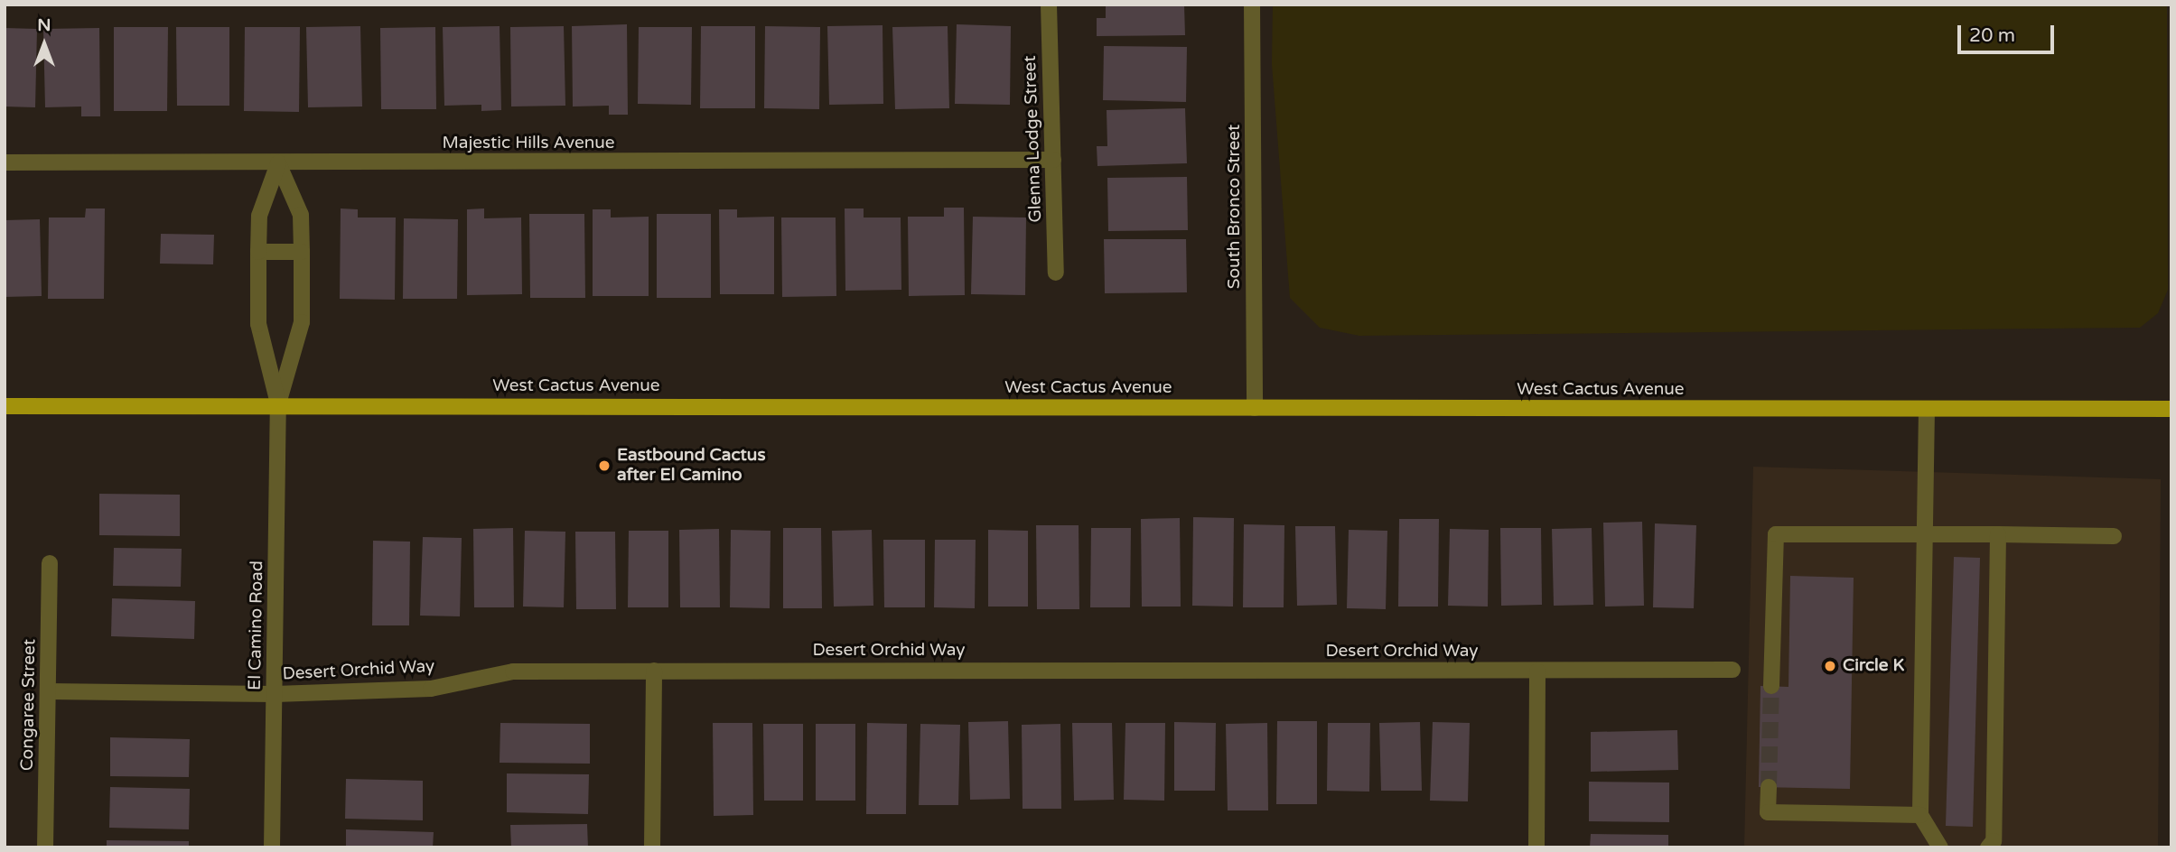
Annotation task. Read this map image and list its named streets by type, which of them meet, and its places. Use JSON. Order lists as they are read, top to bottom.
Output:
{
  "streets": {
    "main road": ["West Cactus Avenue"],
    "street": [
      "Glenna Lodge Street",
      "Majestic Hills Avenue",
      "South Bronco Street",
      "El Camino Road",
      "Desert Orchid Way",
      "Congaree Street"
    ]
  },
  "crossings": [
    ["Glenna Lodge Street", "Majestic Hills Avenue"],
    ["Majestic Hills Avenue", "El Camino Road"],
    ["South Bronco Street", "West Cactus Avenue"],
    ["West Cactus Avenue", "El Camino Road"],
    ["El Camino Road", "Desert Orchid Way"],
    ["Desert Orchid Way", "Congaree Street"]
  ],
  "places": ["Eastbound Cactus after El Camino", "Circle K"],
  "scale_bar": "20 m",
  "north": "top"
}
